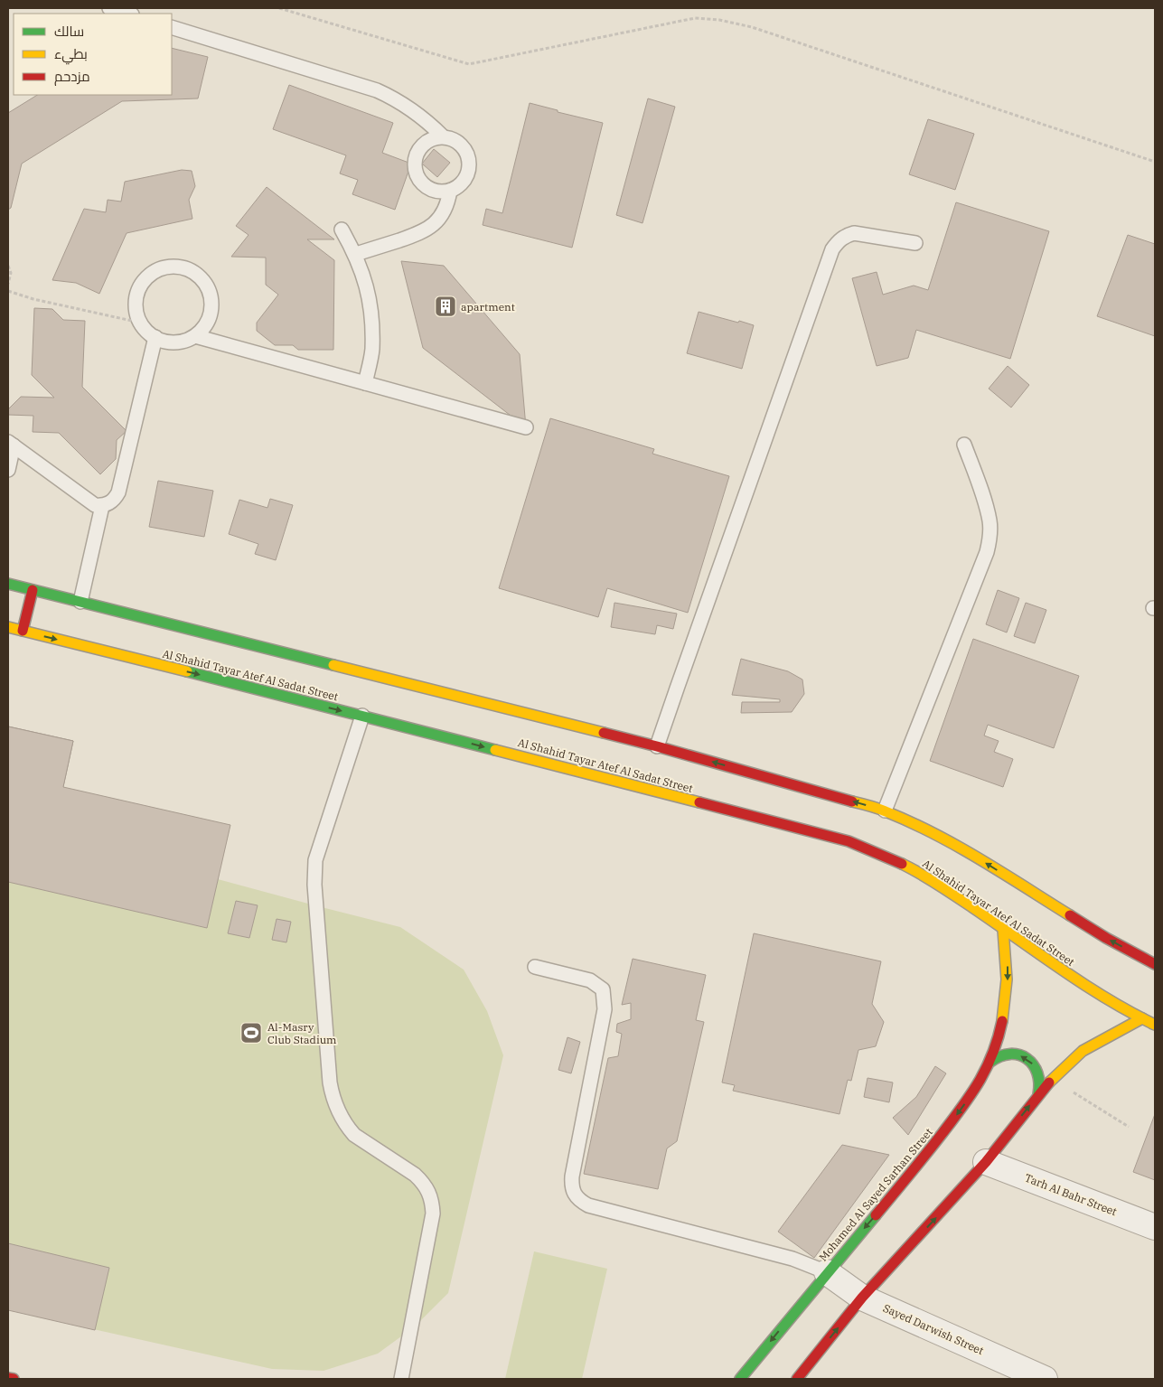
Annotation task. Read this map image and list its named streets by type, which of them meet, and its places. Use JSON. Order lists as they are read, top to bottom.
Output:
{
  "streets": {
    "street": [
      "Al Shahid Tayar Atef Al Sadat Street",
      "Mohamed Al Sayed Sarhan Street",
      "Tarh Al Bahr Street",
      "Sayed Darwish Street"
    ]
  },
  "crossings": [
    ["Al Shahid Tayar Atef Al Sadat Street", "Mohamed Al Sayed Sarhan Street"],
    ["Mohamed Al Sayed Sarhan Street", "Sayed Darwish Street"]
  ],
  "places": {
    "building": ["apartment"],
    "sports": ["Al-Masry Club Stadium"]
  },
  "legend": ["سالك", "بطيء", "مزدحم"]
}
